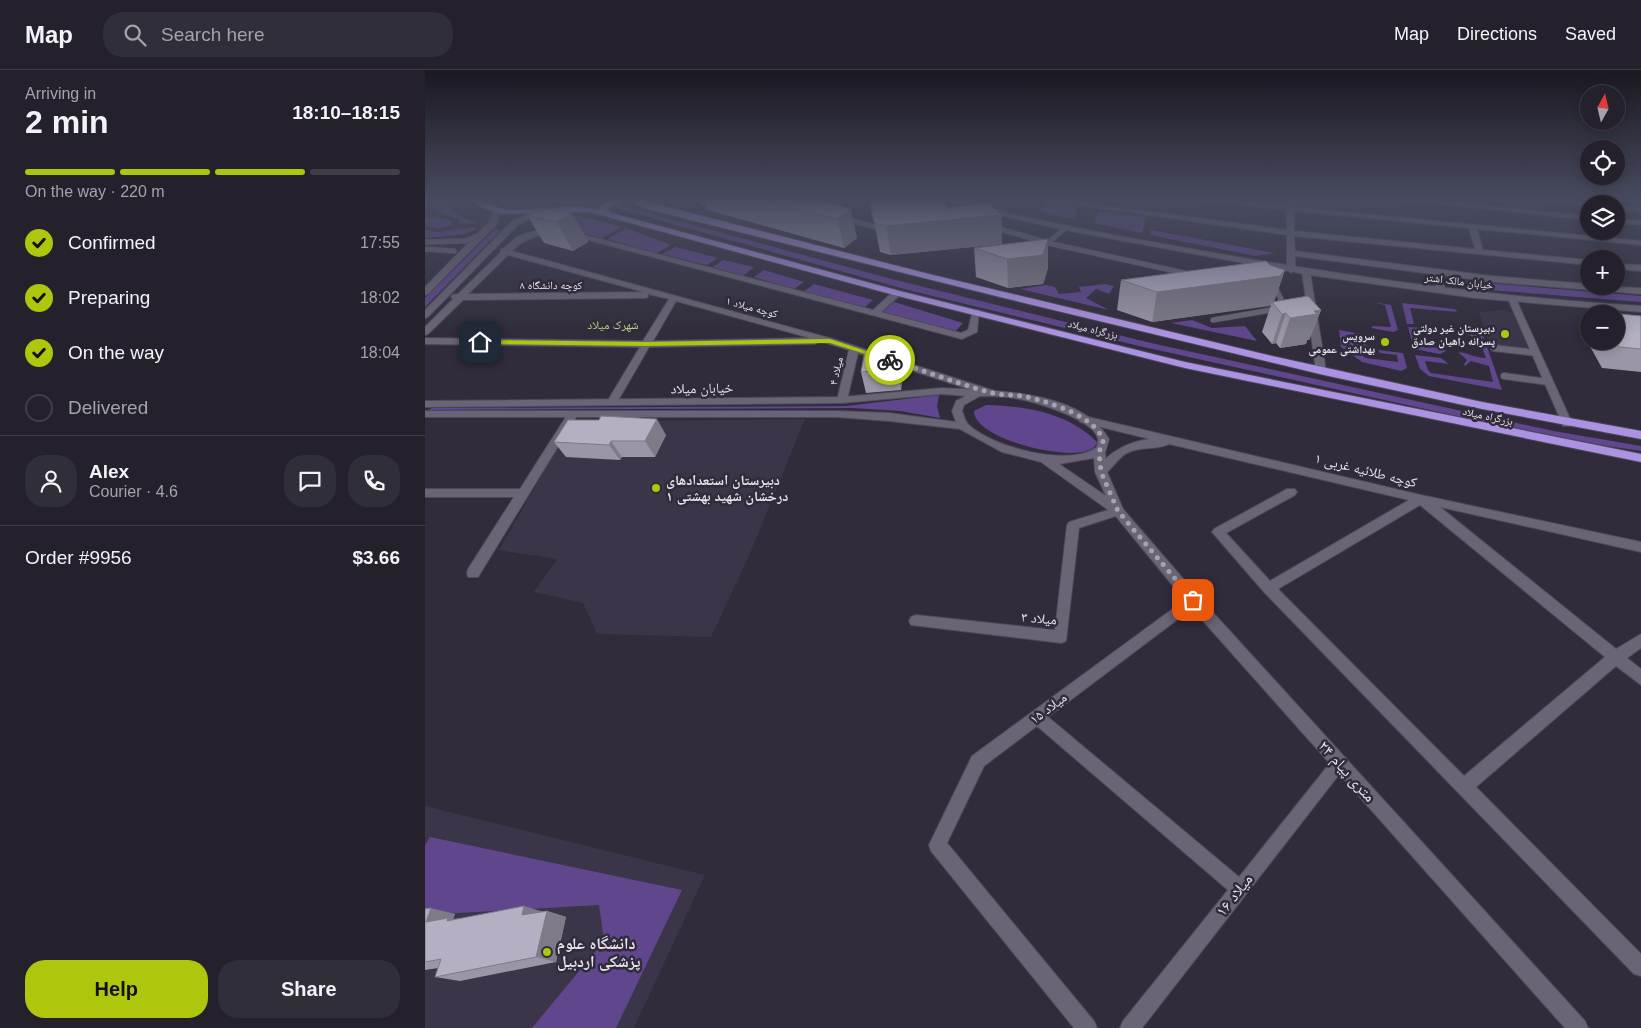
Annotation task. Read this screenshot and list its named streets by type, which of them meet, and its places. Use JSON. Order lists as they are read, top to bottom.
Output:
{
  "streets": {
    "highway": ["بزرگراه میلاد"],
    "street": [
      "خیابان مالک اشتر",
      "کوچه دانشگاه ۸",
      "کوچه میلاد ۱",
      "میلاد ۴",
      "خیابان میلاد",
      "کوچه طلائیه غربی ۱",
      "میلاد ۳",
      "میلاد ۱۵",
      "۲۴ متری پیام",
      "میلاد ۱۶"
    ]
  },
  "crossings": [
    ["کوچه دانشگاه ۸", "کوچه میلاد ۱"],
    ["کوچه میلاد ۱", "میلاد ۴"],
    ["کوچه میلاد ۱", "خیابان میلاد"],
    ["میلاد ۴", "خیابان میلاد"],
    ["میلاد ۳", "۲۴ متری پیام"],
    ["میلاد ۱۵", "۲۴ متری پیام"],
    ["۲۴ متری پیام", "میلاد ۱۶"]
  ],
  "districts": ["شهرک میلاد"],
  "places": [
    "دبیرستان غیر دولتی پسرانه راهیان صادق",
    "سرویس بهداشتی عمومی",
    "دبیرستان استعدادهای درخشان شهید بهشتی ۱",
    "دانشگاه علوم پزشکی اردبیل"
  ],
  "north": "top",
  "page": {
    "header": "Map",
    "search": "Search here",
    "nav": ["Map", "Directions", "Saved"],
    "heading": ["2 min", "Arriving in", "18:10–18:15"],
    "panel": [
      "Alex",
      "Courier · 4.6",
      "Order #9956",
      "$3.66"
    ],
    "map_buttons": ["+", "−"],
    "bar": "On the way · 220 m",
    "list": [
      ["Confirmed", "17:55"],
      ["Preparing", "18:02"],
      ["On the way", "18:04"],
      "Delivered"
    ],
    "buttons": ["Help", "Share"]
  }
}
